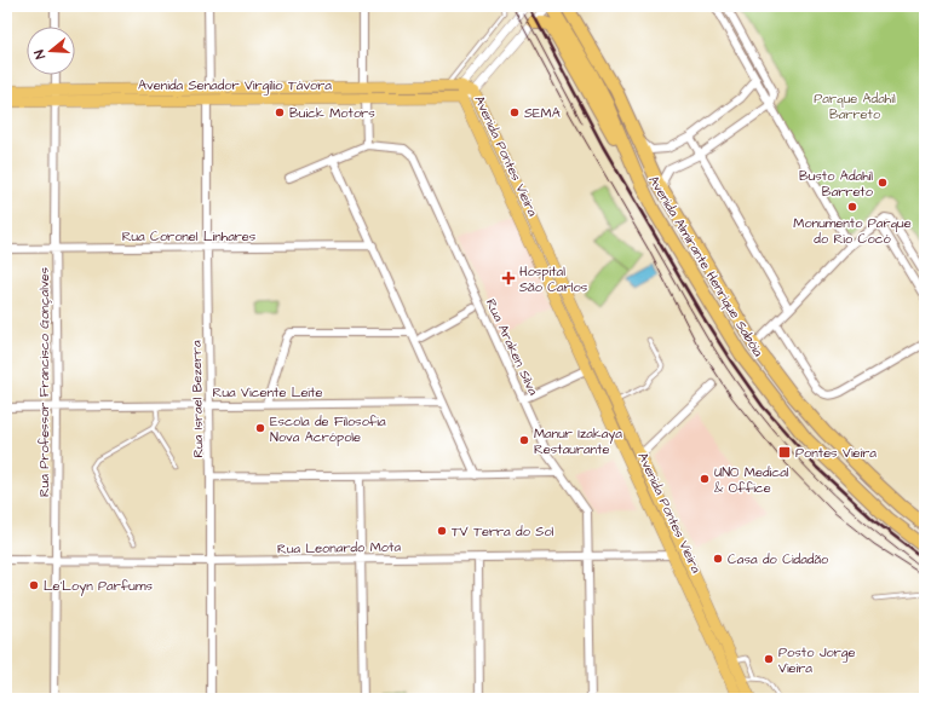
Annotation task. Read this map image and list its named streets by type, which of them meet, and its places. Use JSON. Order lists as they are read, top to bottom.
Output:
{
  "streets": {
    "highway": ["Avenida Almirante Henrique Sabóia"],
    "main road": ["Avenida Senador Virgílio Távora", "Avenida Pontes Vieira"],
    "street": [
      "Rua Coronel Linhares",
      "Rua Araken Silva",
      "Rua Professor Francisco Gonçalves",
      "Rua Vicente Leite",
      "Rua Israel Bezerra",
      "Rua Leonardo Mota"
    ]
  },
  "crossings": [
    ["Avenida Senador Virgílio Távora", "Avenida Pontes Vieira"],
    ["Avenida Senador Virgílio Távora", "Rua Professor Francisco Gonçalves"],
    ["Avenida Senador Virgílio Távora", "Rua Israel Bezerra"],
    ["Avenida Pontes Vieira", "Rua Leonardo Mota"],
    ["Rua Coronel Linhares", "Rua Professor Francisco Gonçalves"],
    ["Rua Coronel Linhares", "Rua Israel Bezerra"],
    ["Rua Araken Silva", "Rua Leonardo Mota"],
    ["Rua Professor Francisco Gonçalves", "Rua Vicente Leite"],
    ["Rua Professor Francisco Gonçalves", "Rua Leonardo Mota"],
    ["Rua Vicente Leite", "Rua Israel Bezerra"],
    ["Rua Israel Bezerra", "Rua Leonardo Mota"]
  ],
  "parks": ["Parque Adahil Barreto"],
  "places": {
    "other": [
      "Buick Motors",
      "SEMA",
      "Busto Adahil Barreto",
      "Monumento Parque do Rio Cocó",
      "Escola de Filosofia Nova Acrópole",
      "Manur Izakaya Restaurante",
      "UNO Medical & Office",
      "TV Terra do Sol",
      "Casa do Cidadão",
      "Le'Loyn Parfums",
      "Posto Jorge Vieira"
    ],
    "health": ["Hospital São Carlos"],
    "transit": ["Pontes Vieira"]
  },
  "north": "left"
}
